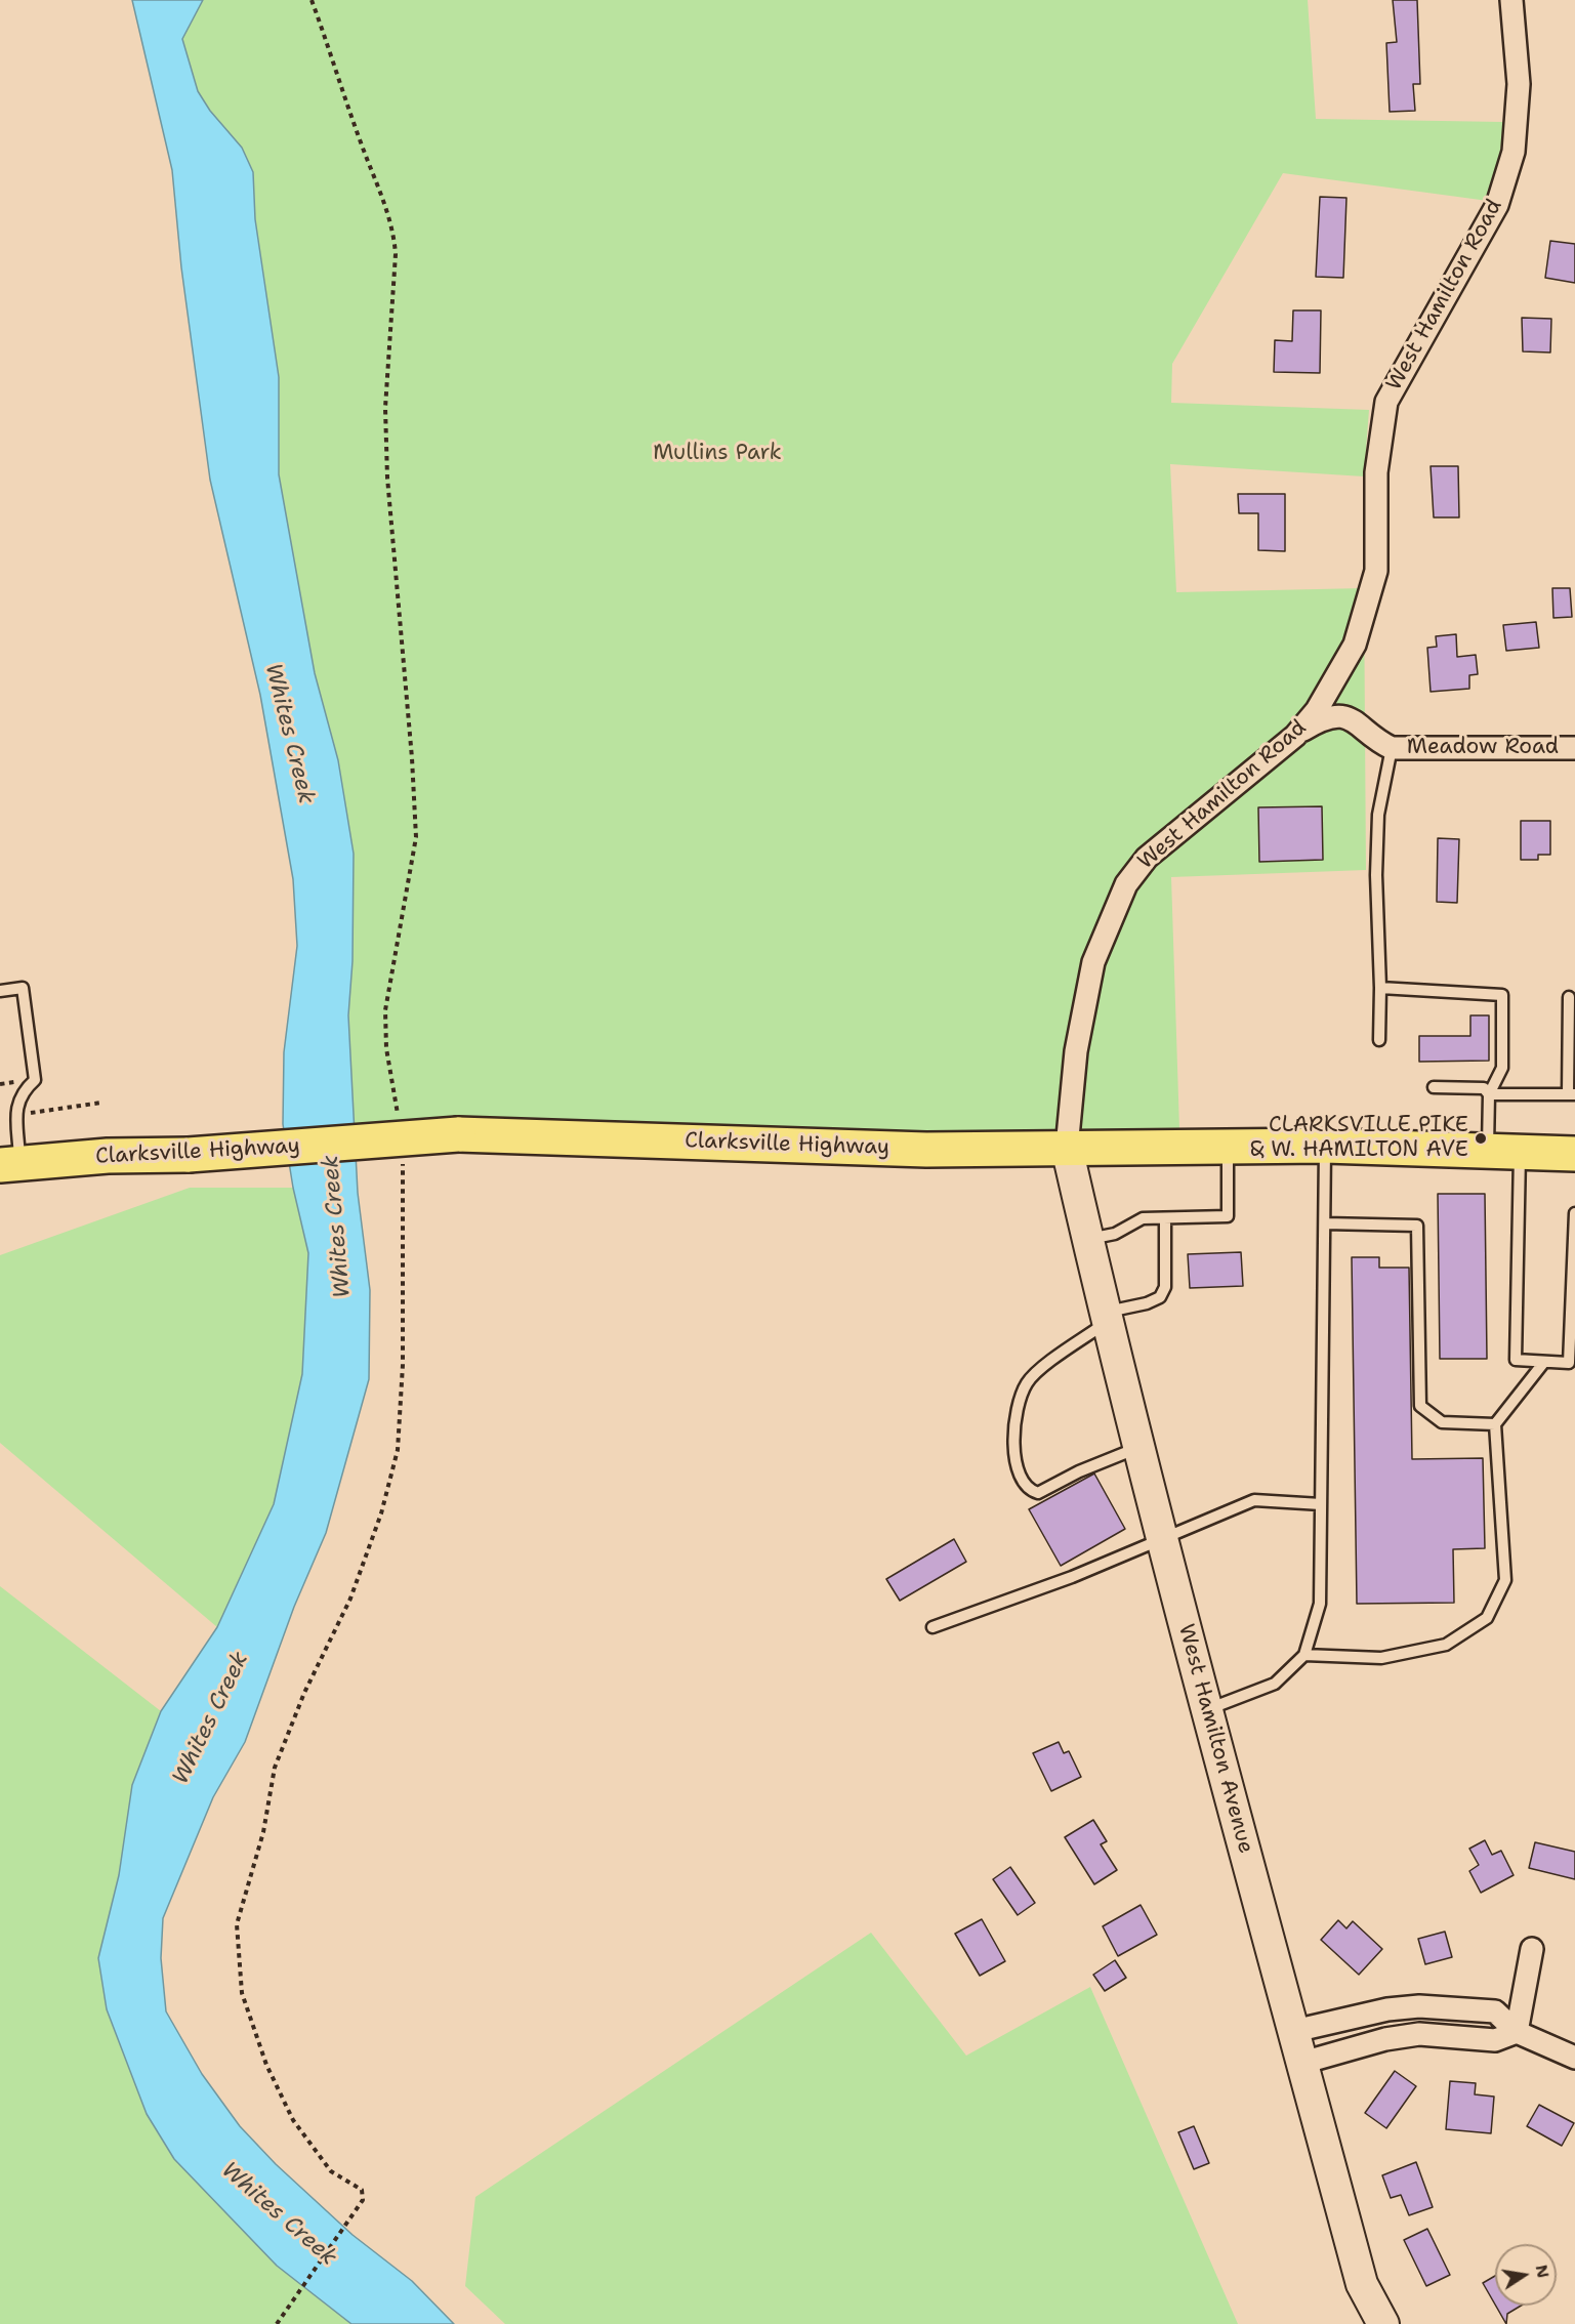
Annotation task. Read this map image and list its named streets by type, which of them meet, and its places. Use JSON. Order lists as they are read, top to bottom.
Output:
{
  "streets": {
    "main road": ["Clarksville Highway"],
    "street": ["West Hamilton Road", "Meadow Road", "West Hamilton Avenue"]
  },
  "crossings": [
    ["West Hamilton Road", "Meadow Road"],
    ["West Hamilton Road", "Clarksville Highway"],
    ["West Hamilton Road", "West Hamilton Avenue"],
    ["Clarksville Highway", "West Hamilton Avenue"]
  ],
  "water": ["Whites Creek"],
  "parks": ["Mullins Park"],
  "places": ["CLARKSVILLE PIKE & W. HAMILTON AVE"],
  "north": "right"
}
